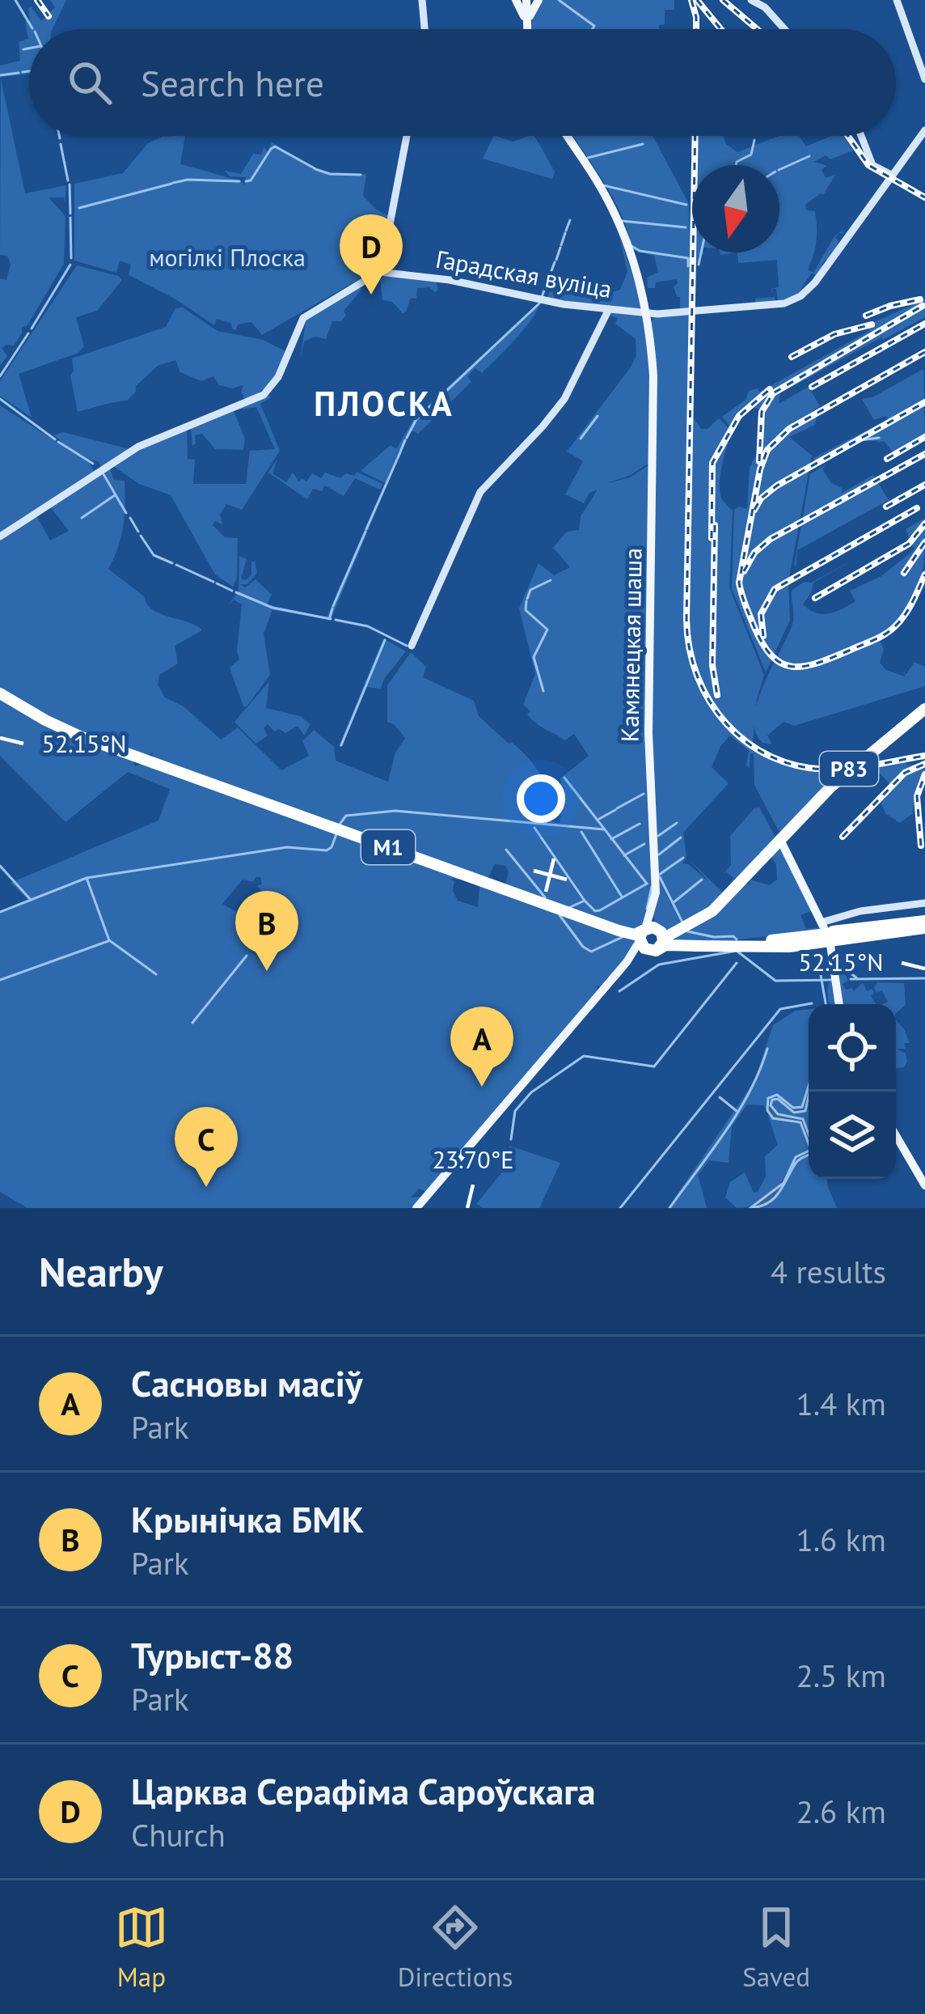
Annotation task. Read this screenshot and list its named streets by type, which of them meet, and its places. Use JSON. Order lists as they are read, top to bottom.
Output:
{
  "streets": {
    "highway": ["Р83", "М1"],
    "main road": ["Гарадская вуліца", "Камянецкая шаша"]
  },
  "crossings": [
    ["Гарадская вуліца", "Камянецкая шаша"],
    ["Камянецкая шаша", "Р83"],
    ["Камянецкая шаша", "М1"],
    ["Р83", "М1"]
  ],
  "districts": ["ПЛОСКА"],
  "parks": ["могілкі Плоска"],
  "north": "bottom",
  "page": {
    "search": "Search here",
    "pins": [
      "D",
      "B",
      "A",
      "C"
    ],
    "heading": ["Nearby", "4 results"],
    "list": [
      {
        "mark": "A",
        "name": "Сасновы масіў",
        "note": "Park",
        "value": "1.4 km"
      },
      {
        "mark": "B",
        "name": "Крынічка БМК",
        "note": "Park",
        "value": "1.6 km"
      },
      {
        "mark": "C",
        "name": "Турыст-88",
        "note": "Park",
        "value": "2.5 km"
      },
      {
        "mark": "D",
        "name": "Царква Серафіма Сароўскага",
        "note": "Church",
        "value": "2.6 km"
      }
    ],
    "nav": ["Map", "Directions", "Saved"]
  },
  "coordinates": ["52.15°N", "23.70°E"]
}
